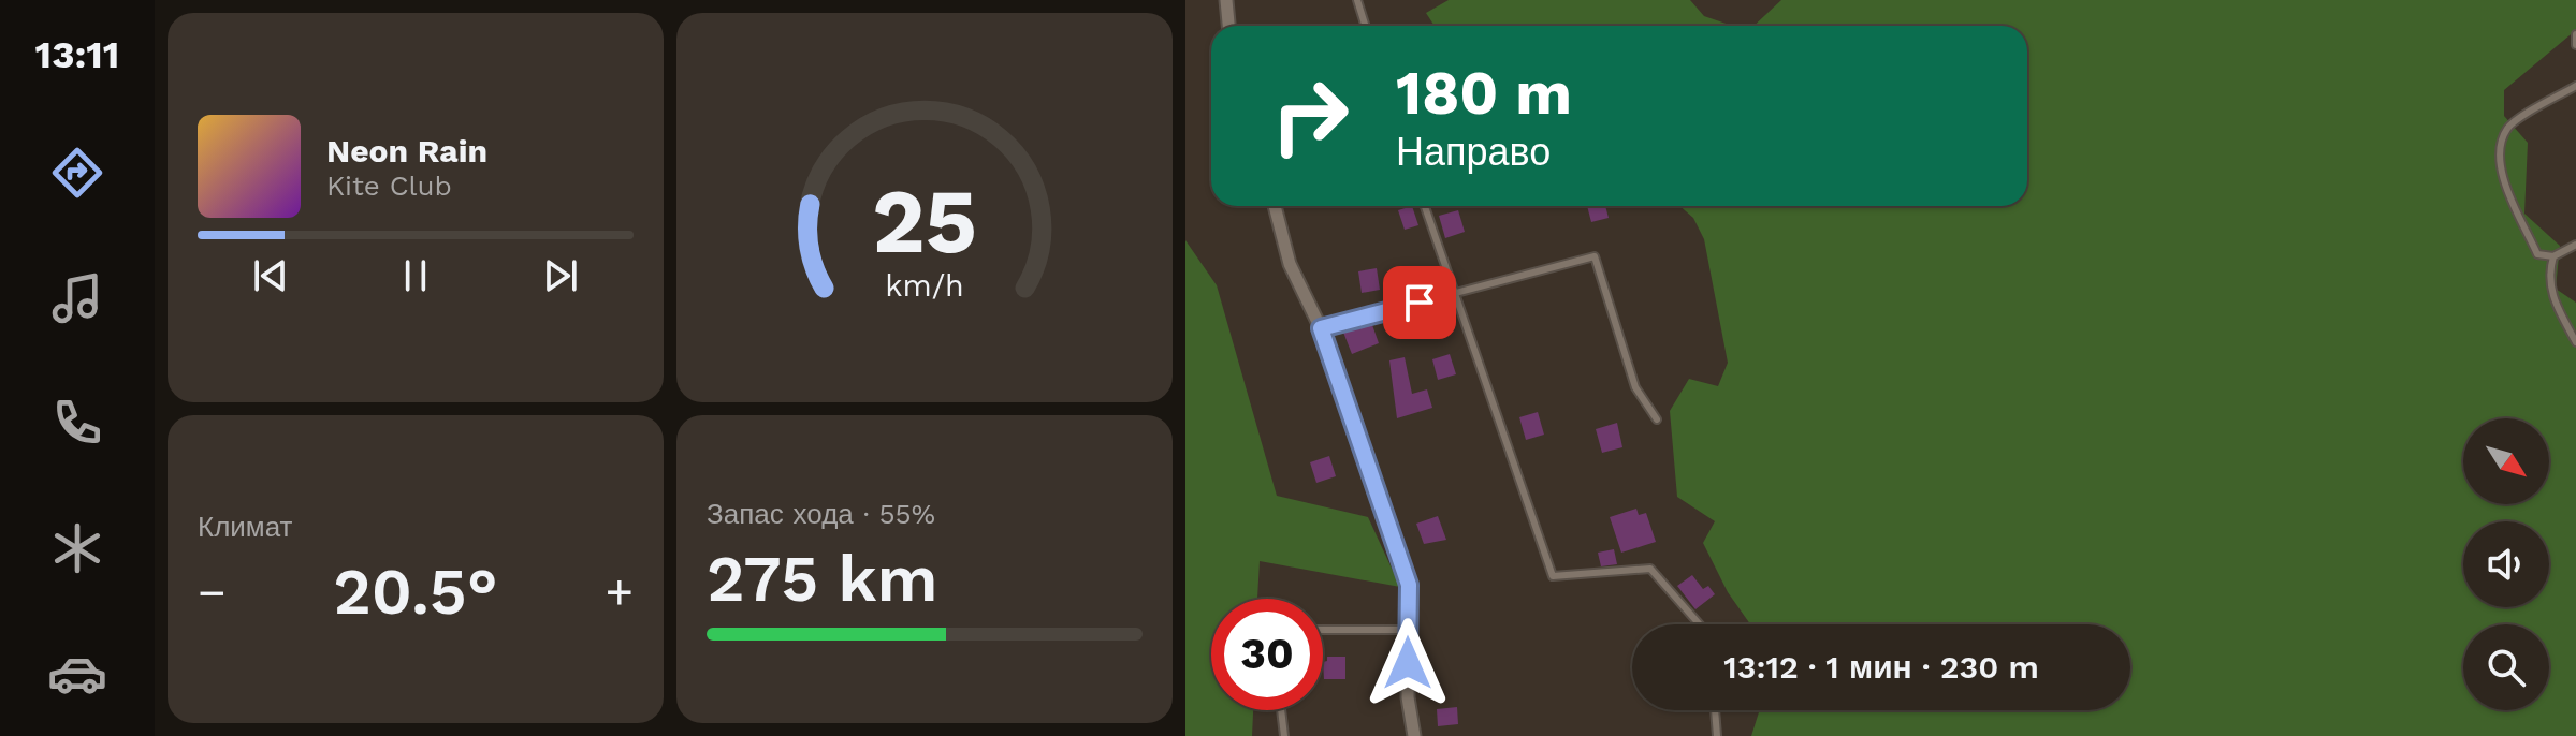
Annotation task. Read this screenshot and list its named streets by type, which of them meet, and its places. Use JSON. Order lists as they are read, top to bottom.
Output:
{
  "north": "bottom right",
  "page": {
    "tabs": "13:11",
    "turn": ["180 m", "Направо"],
    "song": ["Neon Rain", "Kite Club"],
    "tile": [
      "Климат",
      ["Запас хода · 55%", "275 km"]
    ],
    "heat": ["−", "20.5°", "+"],
    "limit": "30",
    "trip": "13:12 · 1 мин · 230 m",
    "gauge": ["25", "km/h"]
  }
}
